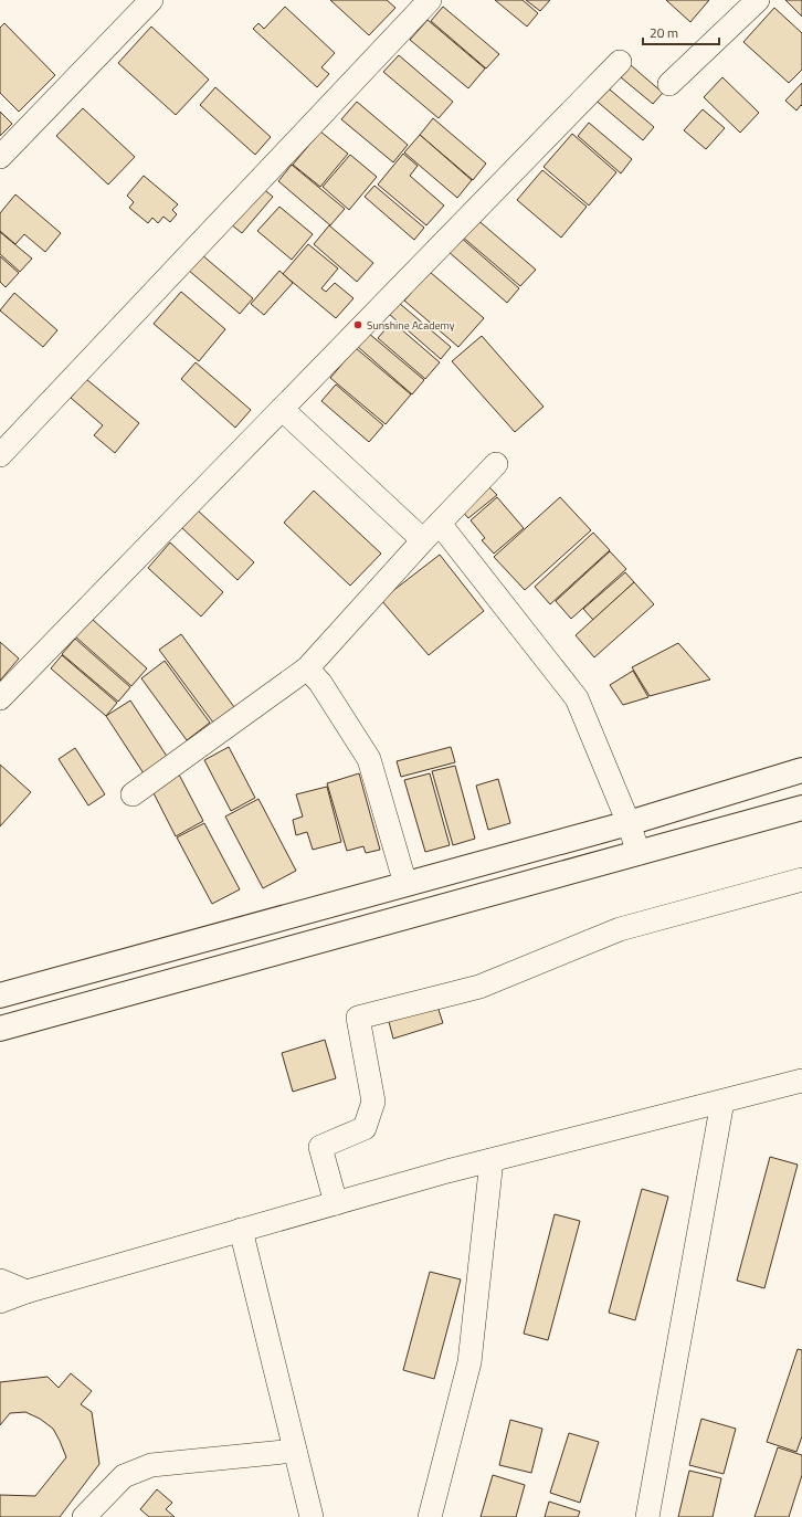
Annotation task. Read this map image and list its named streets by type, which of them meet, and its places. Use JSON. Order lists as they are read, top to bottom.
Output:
{
  "places": ["Sunshine Academy"],
  "scale_bar": "20 m"
}
